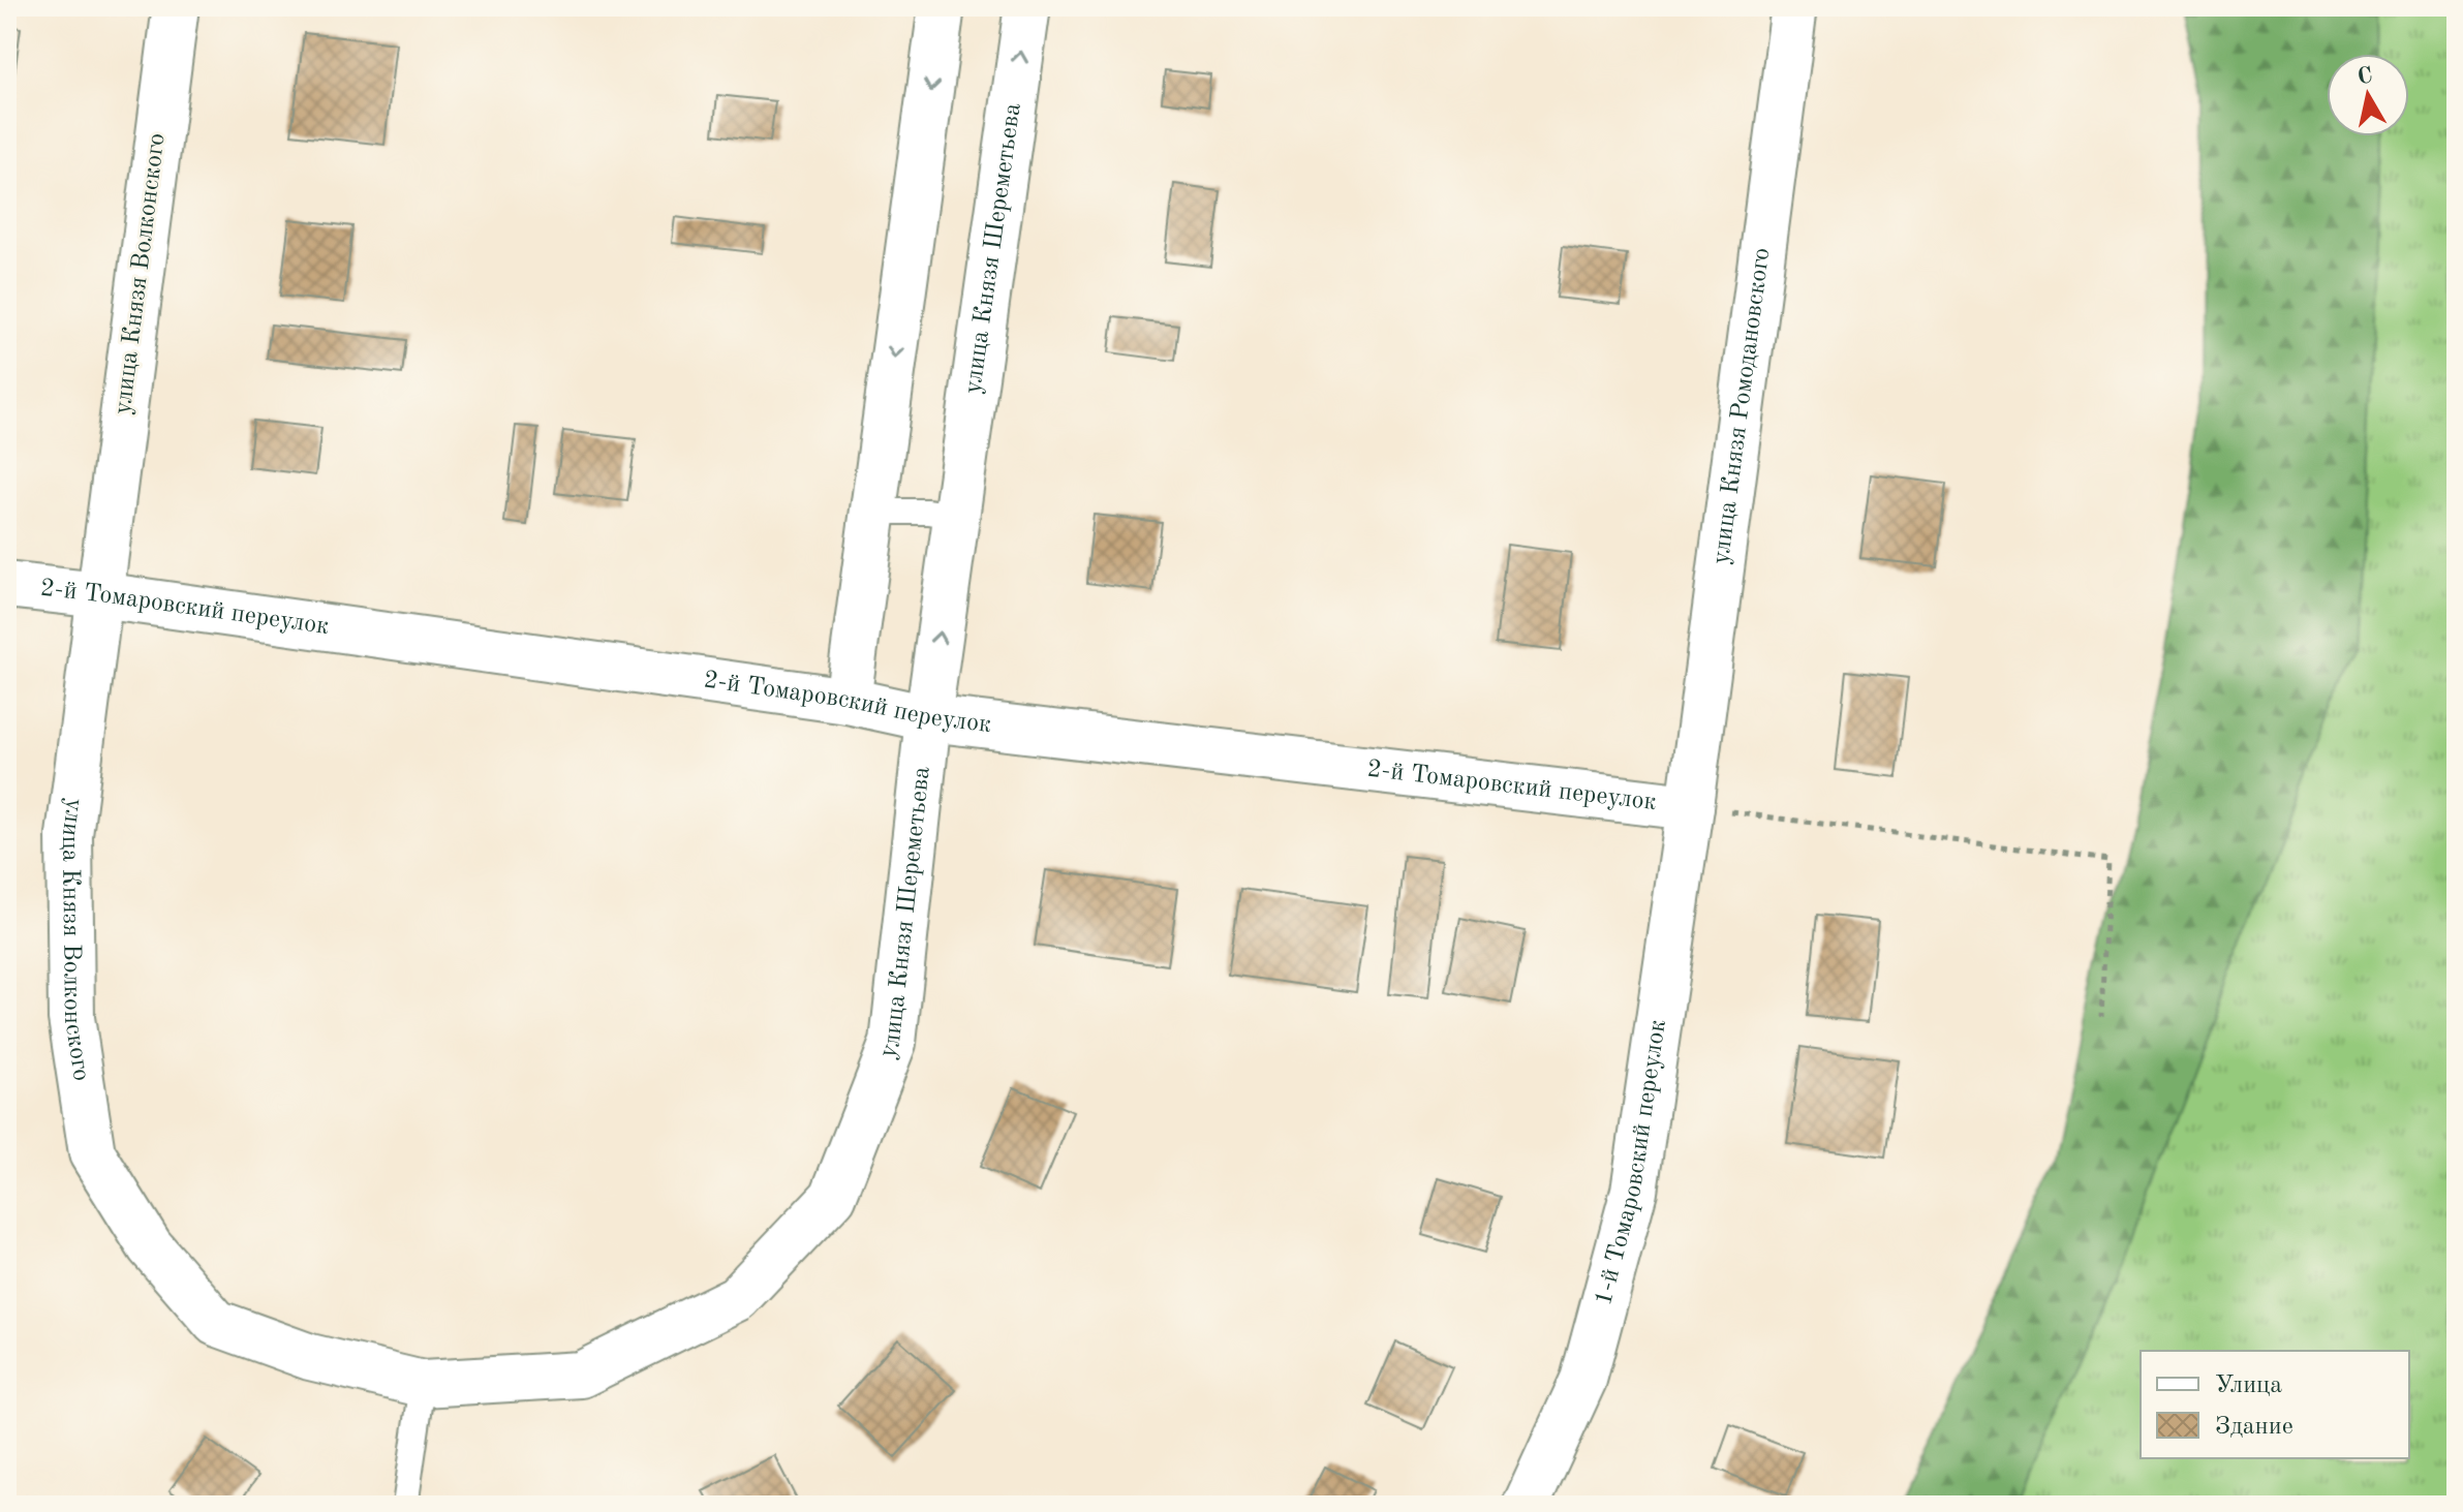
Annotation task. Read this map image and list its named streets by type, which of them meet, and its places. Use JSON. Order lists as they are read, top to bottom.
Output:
{
  "streets": {
    "street": [
      "улица Князя Шереметьева",
      "улица Князя Волконского",
      "улица Князя Ромодановского",
      "2-й Томаровский переулок",
      "1-й Томаровский переулок"
    ]
  },
  "crossings": [
    ["улица Князя Шереметьева", "улица Князя Волконского"],
    ["улица Князя Шереметьева", "2-й Томаровский переулок"],
    ["улица Князя Волконского", "2-й Томаровский переулок"],
    ["улица Князя Ромодановского", "2-й Томаровский переулок"],
    ["улица Князя Ромодановского", "1-й Томаровский переулок"],
    ["2-й Томаровский переулок", "1-й Томаровский переулок"]
  ],
  "legend": ["Улица", "Здание"],
  "north": "top"
}
